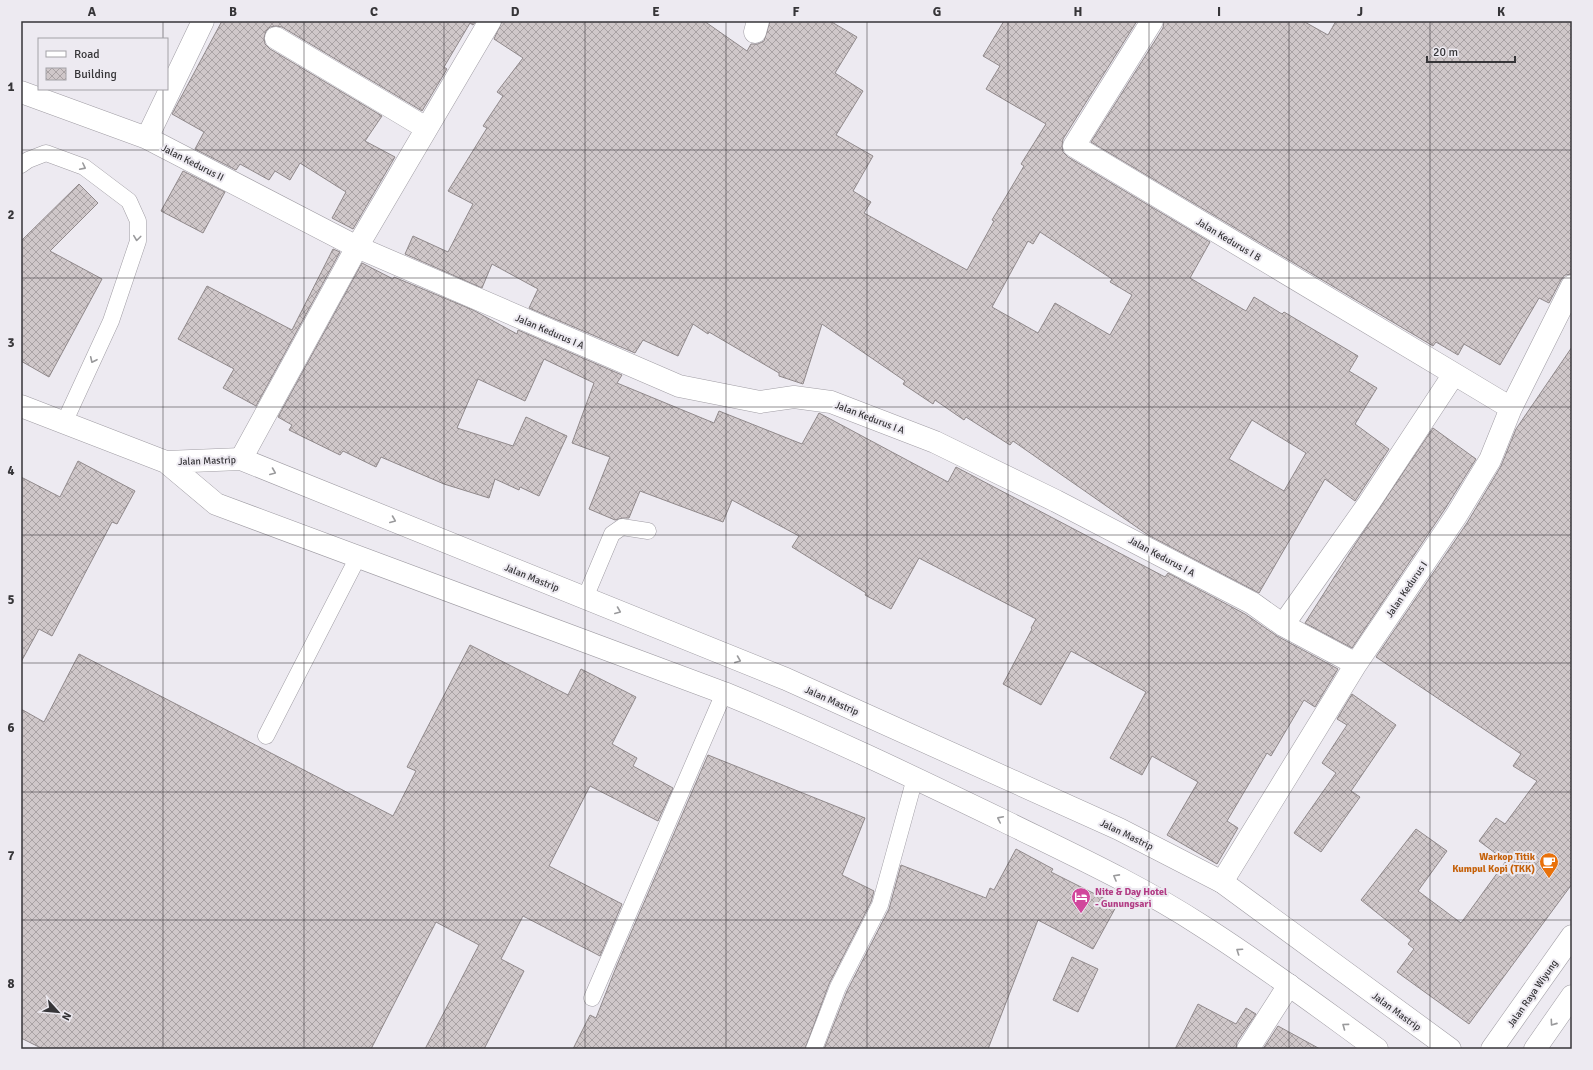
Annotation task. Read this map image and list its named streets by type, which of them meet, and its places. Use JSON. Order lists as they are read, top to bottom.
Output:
{
  "streets": {
    "street": [
      "Jalan Kedurus II",
      "Jalan Kedurus I B",
      "Jalan Kedurus I A",
      "Jalan Mastrip",
      "Jalan Kedurus I",
      "Jalan Raya Wiyung"
    ]
  },
  "crossings": [
    ["Jalan Kedurus II", "Jalan Kedurus I A"],
    ["Jalan Kedurus I B", "Jalan Kedurus I"],
    ["Jalan Kedurus I A", "Jalan Kedurus I"],
    ["Jalan Mastrip", "Jalan Kedurus I"]
  ],
  "places": {
    "cafe": ["Warkop Titik Kumpul Kopi (TKK)"],
    "hotel": ["Nite & Day Hotel - Gunungsari"]
  },
  "legend": ["Road", "Building"],
  "scale_bar": "20 m",
  "north": "bottom right",
  "grid": {
    "columns": [
      "A",
      "B",
      "C",
      "D",
      "E",
      "F",
      "G",
      "H",
      "I",
      "J",
      "K"
    ],
    "rows": [
      "1",
      "2",
      "3",
      "4",
      "5",
      "6",
      "7",
      "8"
    ]
  }
}
